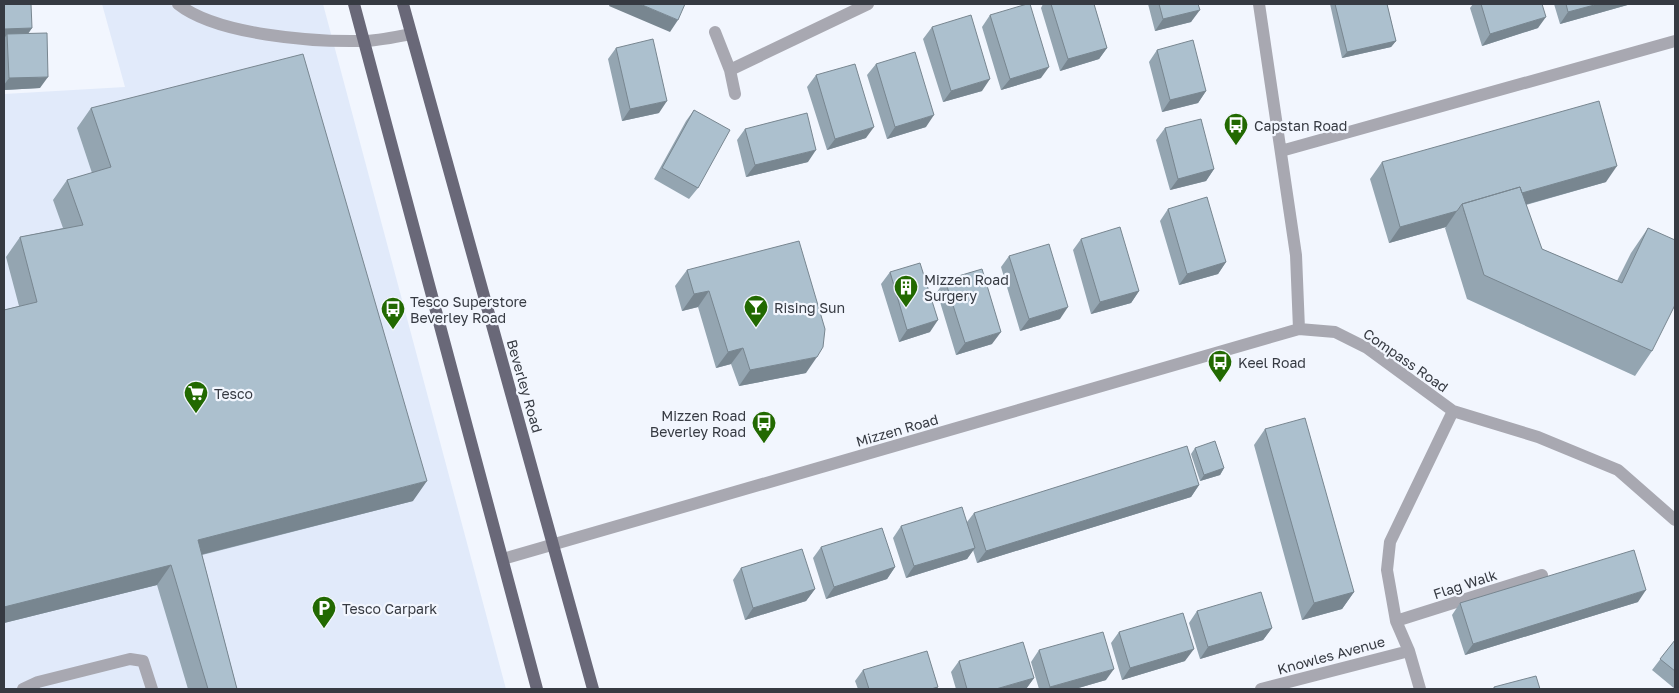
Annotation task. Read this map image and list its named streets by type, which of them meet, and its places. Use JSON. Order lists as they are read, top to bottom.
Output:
{
  "streets": {
    "main road": ["Beverley Road"],
    "street": [
      "Compass Road",
      "Mizzen Road",
      "Flag Walk",
      "Knowles Avenue"
    ]
  },
  "crossings": [
    ["Compass Road", "Mizzen Road"],
    ["Beverley Road", "Mizzen Road"]
  ],
  "places": {
    "bus stop": [
      "Capstan Road",
      "Tesco Superstore Beverley Road",
      "Keel Road",
      "Mizzen Road Beverley Road"
    ],
    "building": ["Mizzen Road Surgery"],
    "bar": ["Rising Sun"],
    "supermarket": ["Tesco"],
    "parking": ["Tesco Carpark"]
  }
}
